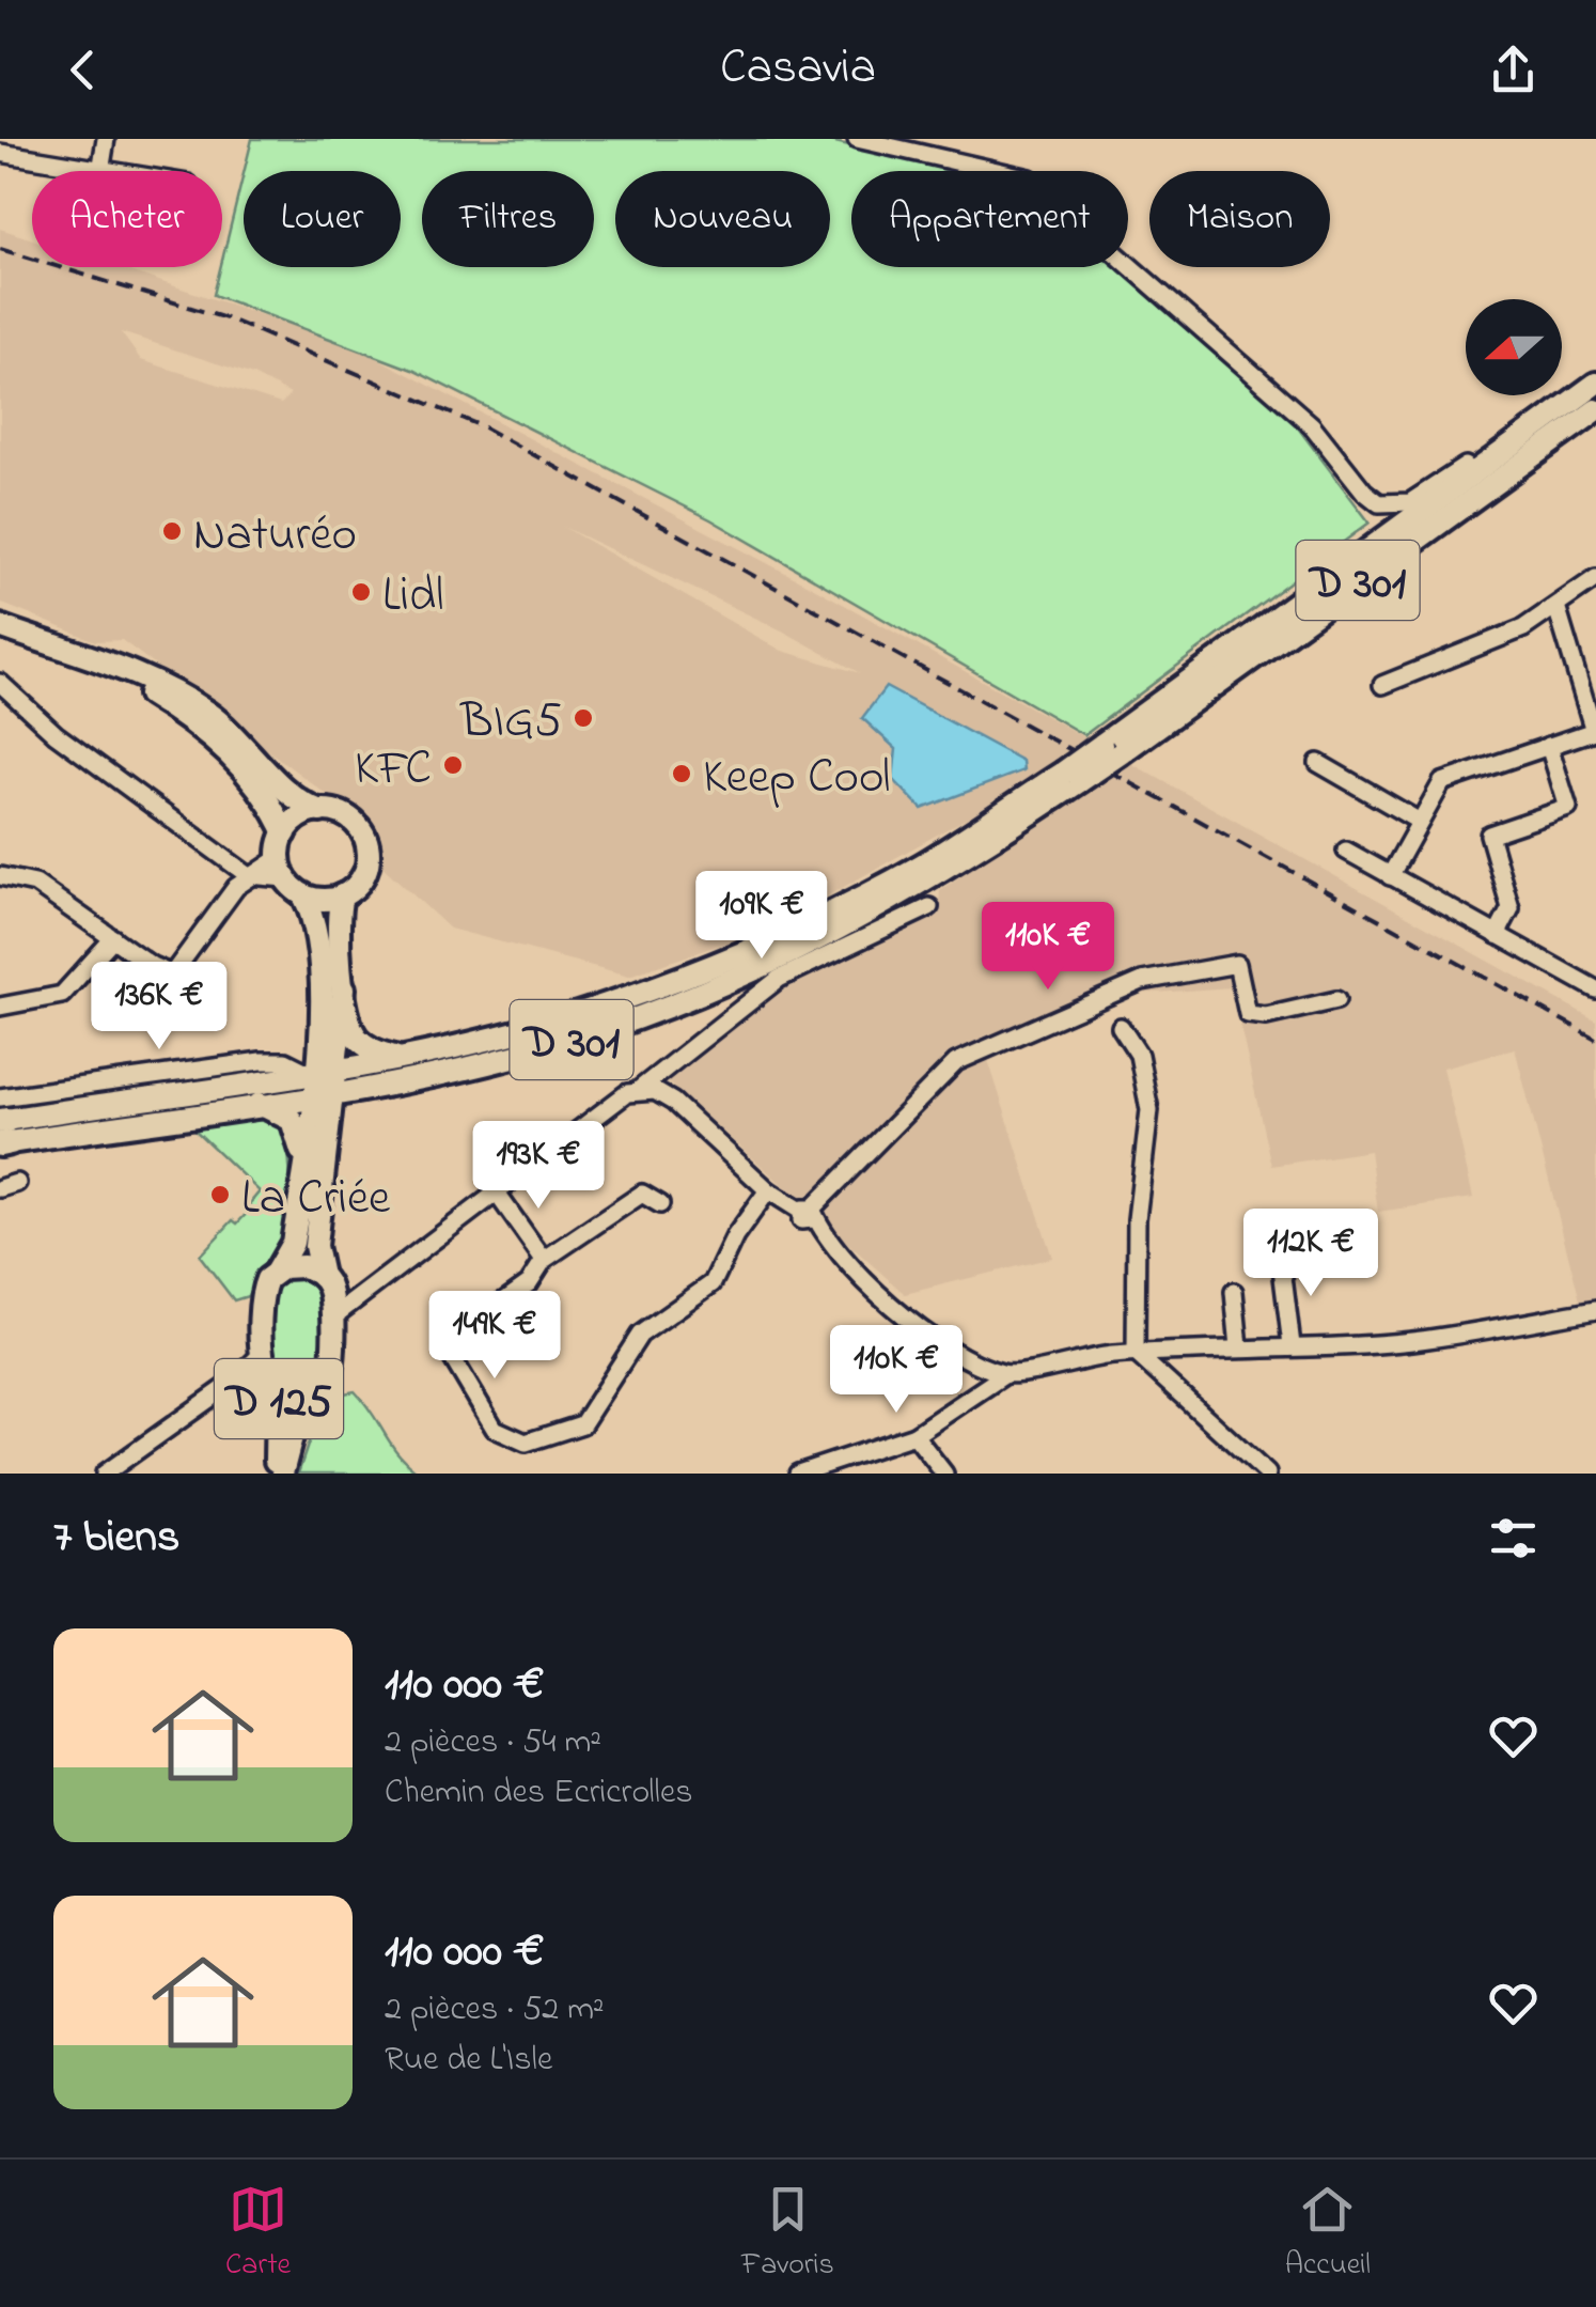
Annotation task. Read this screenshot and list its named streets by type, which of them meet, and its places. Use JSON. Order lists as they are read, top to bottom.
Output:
{
  "streets": {
    "main road": ["D 301", "D 125"]
  },
  "crossings": [
    ["D 301", "D 125"]
  ],
  "places": [
    "Naturéo",
    "Lidl",
    "BIG5",
    "KFC",
    "Keep Cool",
    "La Criée"
  ],
  "north": "left",
  "page": {
    "header": "Casavia",
    "chip": [
      "Acheter",
      "Louer",
      "Filtres",
      "Nouveau",
      "Appartement",
      "Maison"
    ],
    "price": [
      "109K €",
      "110K €",
      "136K €",
      "193K €",
      "112K €",
      "149K €",
      "110K €"
    ],
    "heading": "7 biens",
    "list": [
      {
        "name": "110 000 €",
        "note": "2 pièces · 54 m² · Chemin des Ecricrolles"
      },
      {
        "name": "110 000 €",
        "note": "2 pièces · 52 m² · Rue de L'Isle"
      }
    ],
    "tabs": ["Carte", "Favoris", "Accueil"]
  }
}
